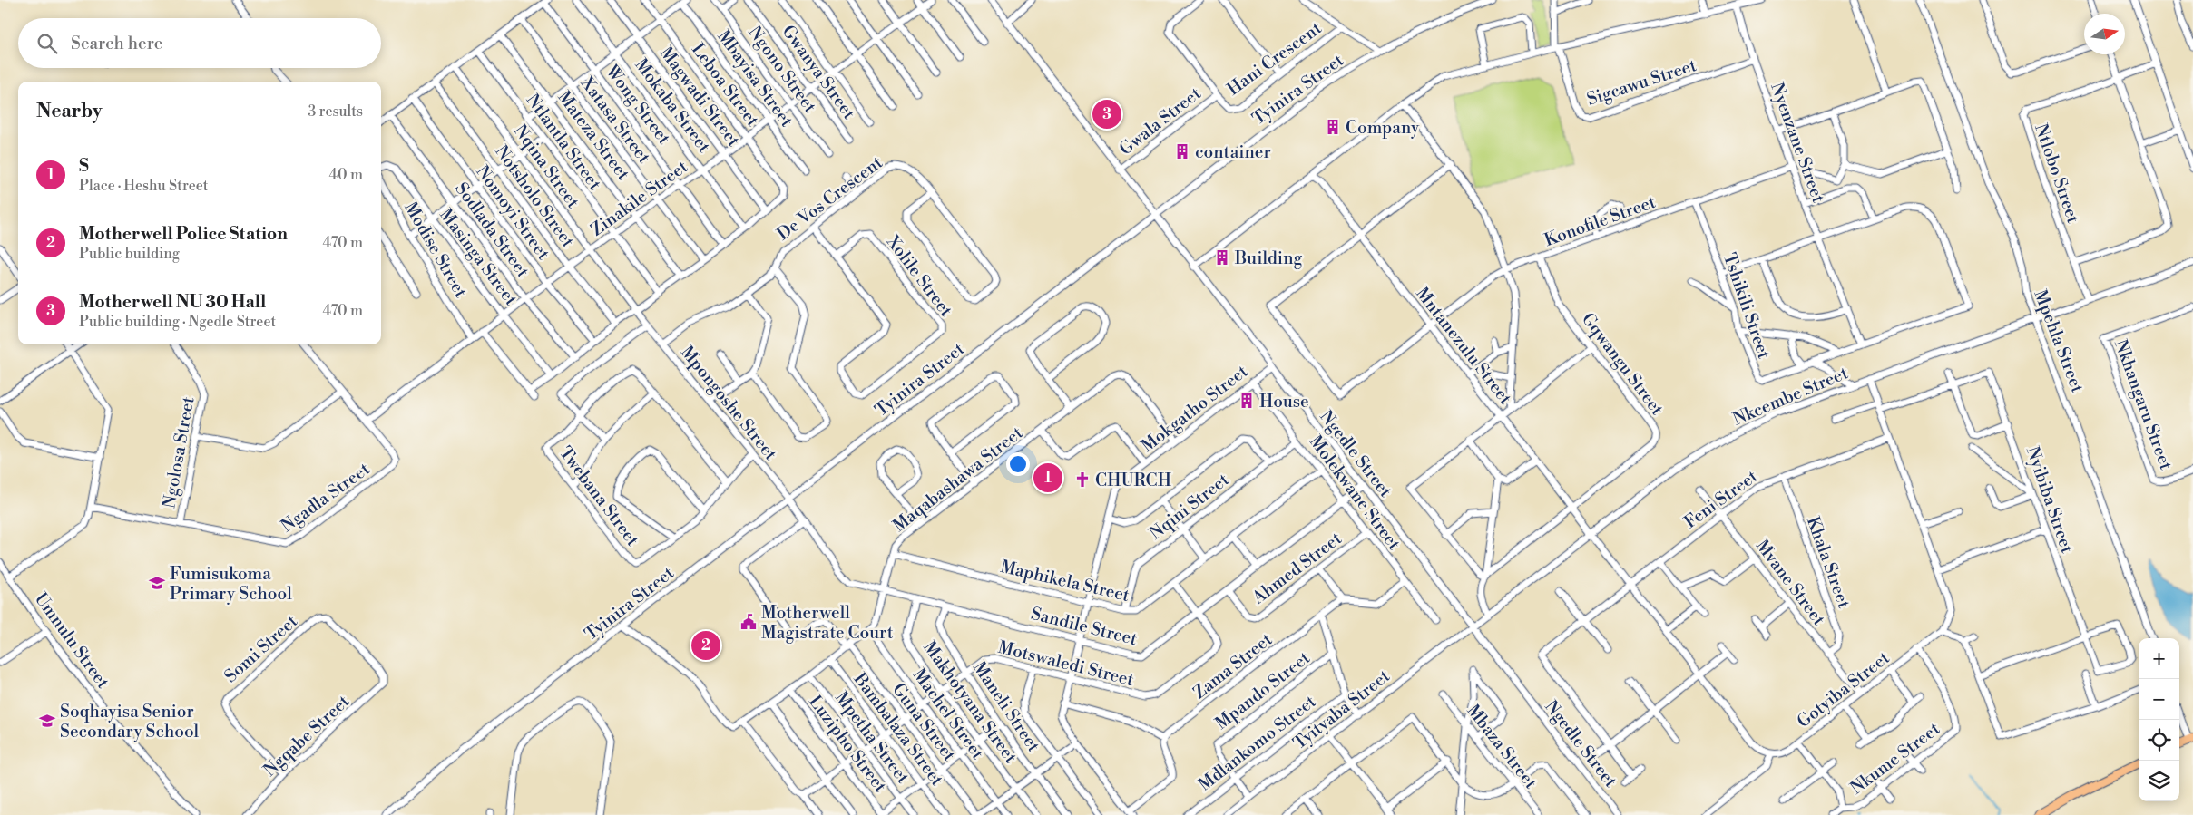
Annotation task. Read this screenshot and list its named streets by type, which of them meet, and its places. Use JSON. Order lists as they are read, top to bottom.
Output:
{
  "streets": {
    "street": [
      "Hani Crescent",
      "Ngono Street",
      "Gwanya Street",
      "Mbayisa Street",
      "Sigcawu Street",
      "Leboa Street",
      "Tyinira Street",
      "Magwadi Street",
      "Wong Street",
      "Mokaba Street",
      "Xatasa Street",
      "Gwala Street",
      "Mateza Street",
      "Ntlantla Street",
      "Nyenzane Street",
      "Nqina Street",
      "Ntlobo Street",
      "Notsholo Street",
      "Zinakile Street",
      "De Vos Crescent",
      "Nomoyi Street",
      "Konofile Street",
      "Sodlada Street",
      "Modise Street",
      "Masinga Street",
      "Xolile Street",
      "Tshikili Street",
      "Mpehla Street",
      "Mntanezulu Street",
      "Gqwangu Street",
      "Nkcembe Street",
      "Mpongoshe Street",
      "Nkhangaru Street",
      "Mokgatho Street",
      "Ngolosa Street",
      "Ngedle Street",
      "Maqabashawa Street",
      "Molekwane Street",
      "Twebana Street",
      "Ngadla Street",
      "Feni Street",
      "Nyibiba Street",
      "Nqini Street",
      "Khala Street",
      "Ahmed Street",
      "Maphikela Street",
      "Mvane Street",
      "Sandile Street",
      "Umnulu Street",
      "Somi Street",
      "Motswaledi Street",
      "Zama Street",
      "Gotyiba Street",
      "Mpando Street",
      "Makhotyana Street",
      "Maneli Street",
      "Tyityaba Street",
      "Machel Street",
      "Guna Street",
      "Bambalaza Street",
      "Ngqabe Street",
      "Mpetha Street",
      "Mdlankomo Street",
      "Luzipho Street",
      "Mbaza Street",
      "Nkume Street"
    ]
  },
  "crossings": [
    ["Hani Crescent", "Tyinira Street"],
    ["Hani Crescent", "Gwala Street"],
    ["Ngono Street", "Zinakile Street"],
    ["Gwanya Street", "Zinakile Street"],
    ["Mbayisa Street", "Zinakile Street"],
    ["Sigcawu Street", "Nyenzane Street"],
    ["Leboa Street", "Magwadi Street"],
    ["Leboa Street", "Zinakile Street"],
    ["Tyinira Street", "Mpongoshe Street"],
    ["Tyinira Street", "Ngedle Street"],
    ["Tyinira Street", "Sandile Street"],
    ["Magwadi Street", "Zinakile Street"],
    ["Wong Street", "Zinakile Street"],
    ["Mokaba Street", "Zinakile Street"],
    ["Xatasa Street", "Zinakile Street"],
    ["Gwala Street", "Ngedle Street"],
    ["Mateza Street", "Zinakile Street"],
    ["Ntlantla Street", "Zinakile Street"],
    ["Nyenzane Street", "Konofile Street"],
    ["Nyenzane Street", "Tshikili Street"],
    ["Nqina Street", "Zinakile Street"],
    ["Nqina Street", "Mpongoshe Street"],
    ["Ntlobo Street", "Nkcembe Street"],
    ["Notsholo Street", "Zinakile Street"],
    ["Zinakile Street", "Nomoyi Street"],
    ["Zinakile Street", "Sodlada Street"],
    ["Zinakile Street", "Modise Street"],
    ["Zinakile Street", "Masinga Street"],
    ["Zinakile Street", "Ngadla Street"],
    ["De Vos Crescent", "Xolile Street"],
    ["De Vos Crescent", "Mpongoshe Street"],
    ["Konofile Street", "Tshikili Street"],
    ["Konofile Street", "Mntanezulu Street"],
    ["Konofile Street", "Gqwangu Street"],
    ["Mpehla Street", "Nkcembe Street"],
    ["Mntanezulu Street", "Gqwangu Street"],
    ["Mntanezulu Street", "Nkcembe Street"],
    ["Nkcembe Street", "Ngedle Street"],
    ["Nkcembe Street", "Tyityaba Street"],
    ["Mpongoshe Street", "Twebana Street"],
    ["Mpongoshe Street", "Sandile Street"],
    ["Mokgatho Street", "Ngedle Street"],
    ["Mokgatho Street", "Maqabashawa Street"],
    ["Mokgatho Street", "Molekwane Street"],
    ["Mokgatho Street", "Maphikela Street"],
    ["Mokgatho Street", "Sandile Street"],
    ["Mokgatho Street", "Motswaledi Street"],
    ["Ngolosa Street", "Ngadla Street"],
    ["Ngedle Street", "Sandile Street"],
    ["Ngedle Street", "Tyityaba Street"],
    ["Maqabashawa Street", "Maphikela Street"],
    ["Maqabashawa Street", "Sandile Street"],
    ["Maqabashawa Street", "Machel Street"],
    ["Maqabashawa Street", "Guna Street"],
    ["Maqabashawa Street", "Bambalaza Street"],
    ["Maqabashawa Street", "Mpetha Street"],
    ["Maqabashawa Street", "Luzipho Street"],
    ["Molekwane Street", "Nqini Street"],
    ["Molekwane Street", "Ahmed Street"],
    ["Molekwane Street", "Maphikela Street"],
    ["Molekwane Street", "Sandile Street"],
    ["Feni Street", "Khala Street"],
    ["Feni Street", "Mvane Street"],
    ["Nqini Street", "Maphikela Street"],
    ["Khala Street", "Mvane Street"],
    ["Ahmed Street", "Sandile Street"],
    ["Maphikela Street", "Motswaledi Street"],
    ["Mvane Street", "Gotyiba Street"],
    ["Sandile Street", "Motswaledi Street"],
    ["Sandile Street", "Makhotyana Street"],
    ["Sandile Street", "Maneli Street"],
    ["Sandile Street", "Guna Street"],
    ["Somi Street", "Ngqabe Street"],
    ["Motswaledi Street", "Makhotyana Street"],
    ["Motswaledi Street", "Maneli Street"],
    ["Motswaledi Street", "Machel Street"],
    ["Motswaledi Street", "Guna Street"],
    ["Motswaledi Street", "Bambalaza Street"],
    ["Motswaledi Street", "Mpetha Street"],
    ["Motswaledi Street", "Luzipho Street"],
    ["Gotyiba Street", "Nkume Street"],
    ["Mpando Street", "Tyityaba Street"],
    ["Mpando Street", "Mdlankomo Street"]
  ],
  "places": {
    "building": [
      "Company",
      "container",
      "Building",
      "House"
    ],
    "church": ["CHURCH"],
    "school or university": ["Fumisukoma Primary School", "Soqhayisa Senior Secondary School"],
    "public building": ["Motherwell Magistrate Court"]
  },
  "north": "right",
  "page": {
    "search": "Search here",
    "heading": ["Nearby", "3 results"],
    "pins": ["3", "1", "2"],
    "list": [
      {
        "mark": "1",
        "name": "S",
        "note": "Place · Heshu Street",
        "value": "40 m"
      },
      {
        "mark": "2",
        "name": "Motherwell Police Station",
        "note": "Public building",
        "value": "470 m"
      },
      {
        "mark": "3",
        "name": "Motherwell NU 30 Hall",
        "note": "Public building · Ngedle Street",
        "value": "470 m"
      }
    ],
    "map_buttons": ["+", "−"]
  }
}
